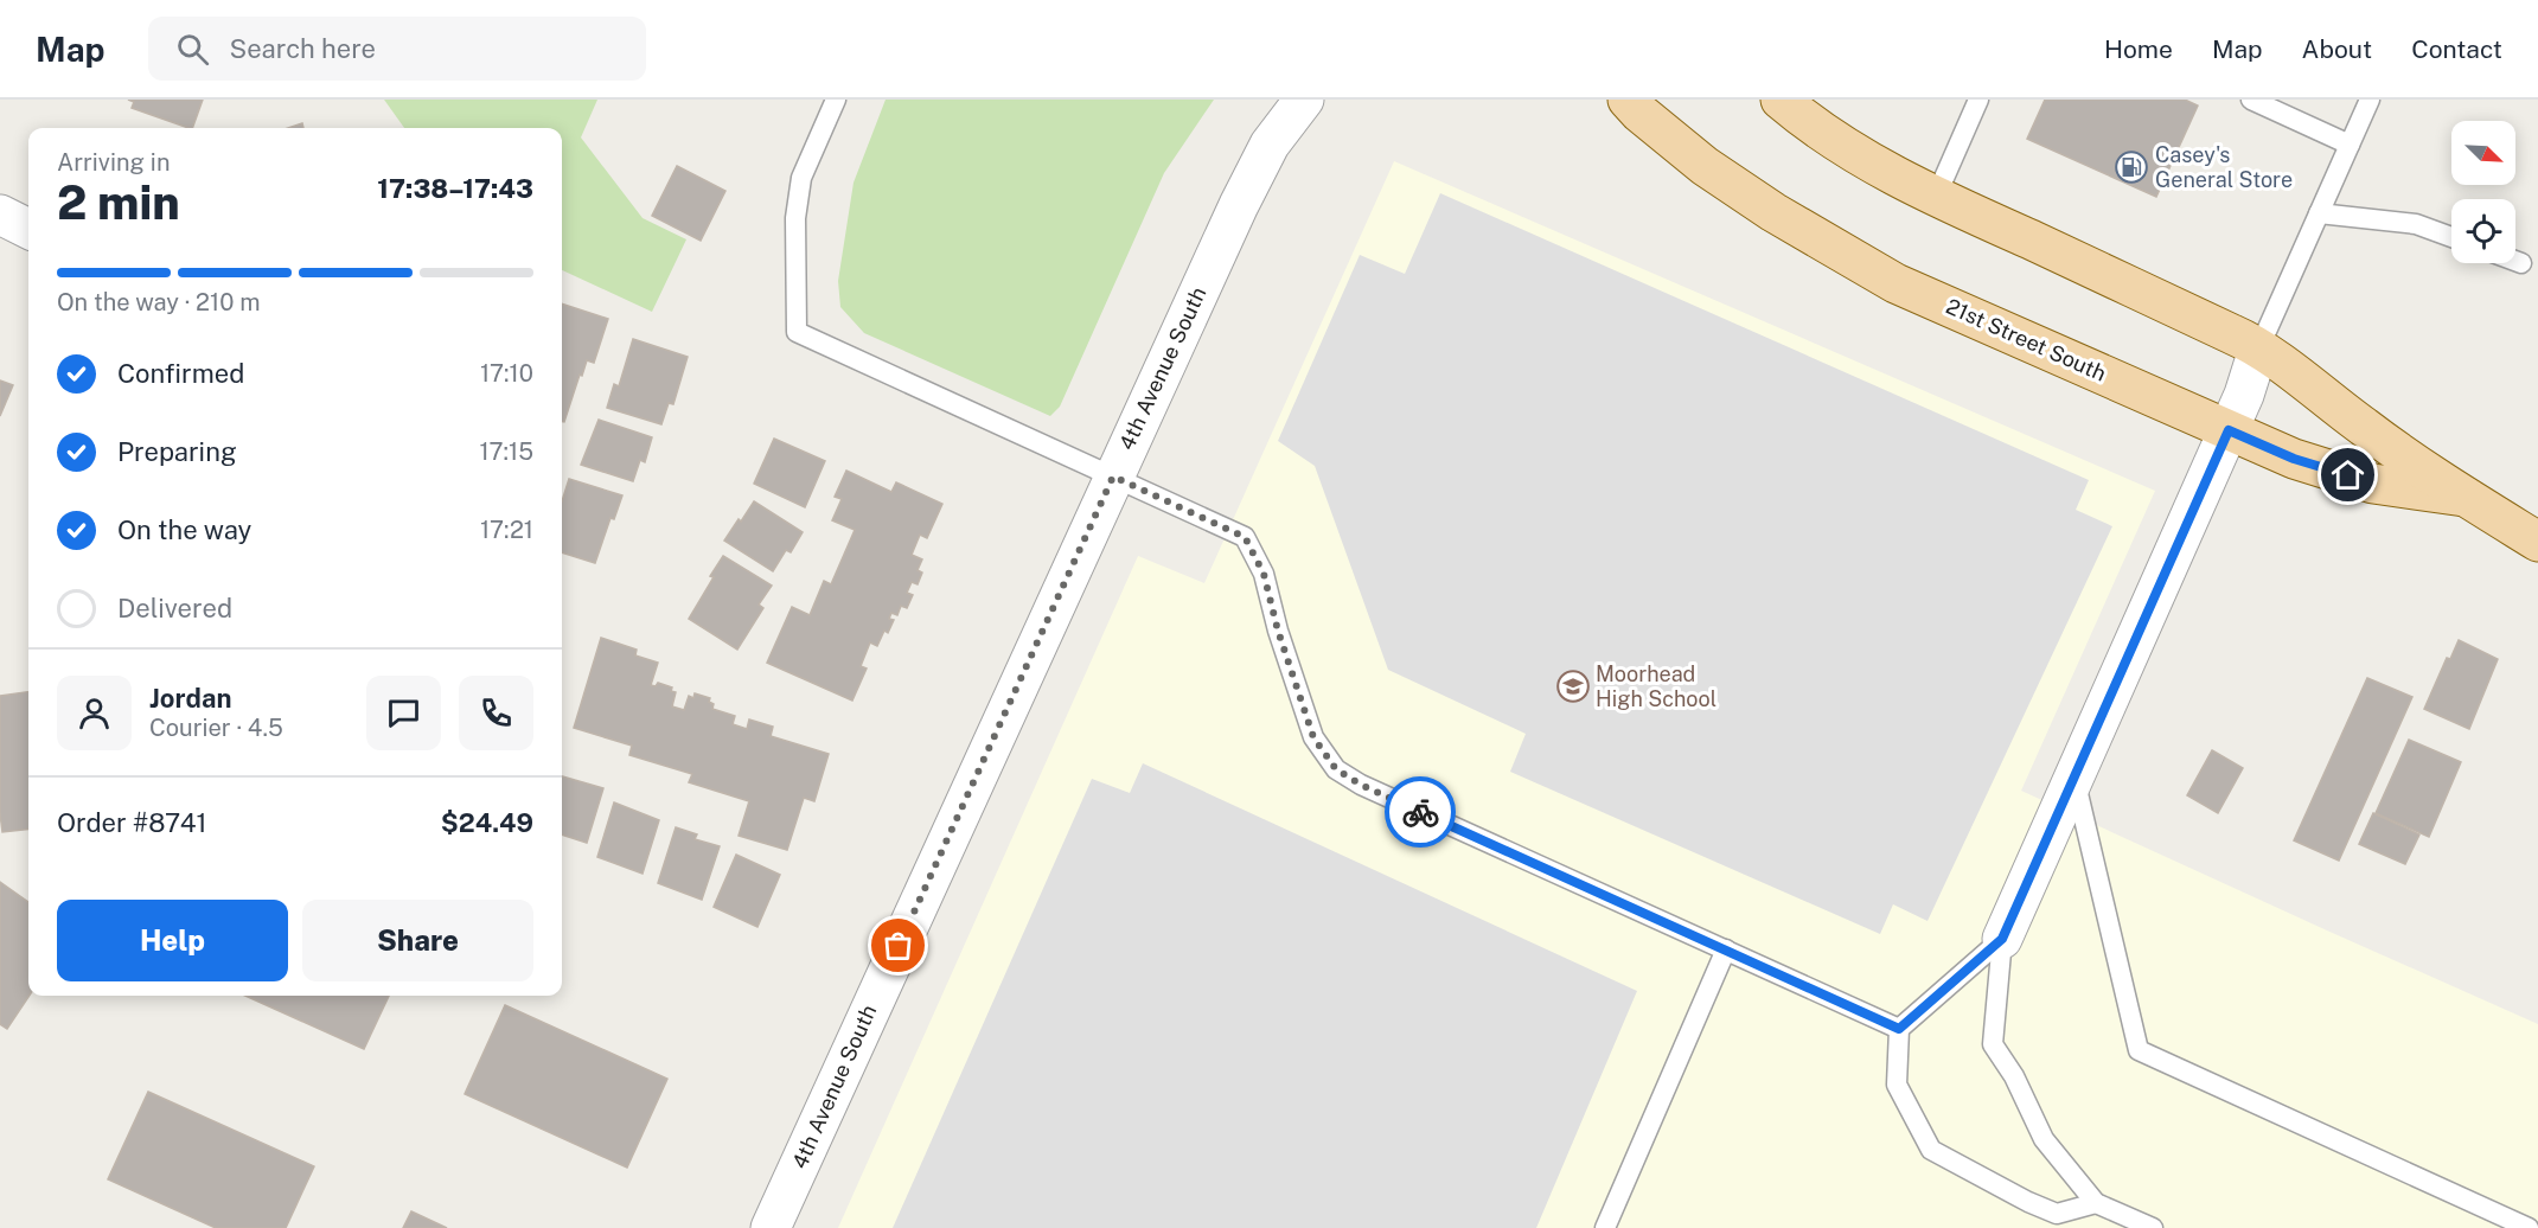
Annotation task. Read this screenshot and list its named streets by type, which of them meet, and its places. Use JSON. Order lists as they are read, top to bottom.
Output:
{
  "streets": {
    "main road": ["21st Street South"],
    "street": ["4th Avenue South"]
  },
  "places": {
    "fuel station": ["Casey's General Store"],
    "school or university": ["Moorhead High School"]
  },
  "north": "bottom right",
  "page": {
    "header": "Map",
    "search": "Search here",
    "nav": [
      "Home",
      "Map",
      "About",
      "Contact"
    ],
    "heading": ["2 min", "Arriving in", "17:38–17:43"],
    "panel": [
      "Jordan",
      "Courier · 4.5",
      "Order #8741",
      "$24.49"
    ],
    "bar": "On the way · 210 m",
    "list": [
      ["Confirmed", "17:10"],
      ["Preparing", "17:15"],
      ["On the way", "17:21"],
      "Delivered"
    ],
    "buttons": ["Help", "Share"]
  }
}
